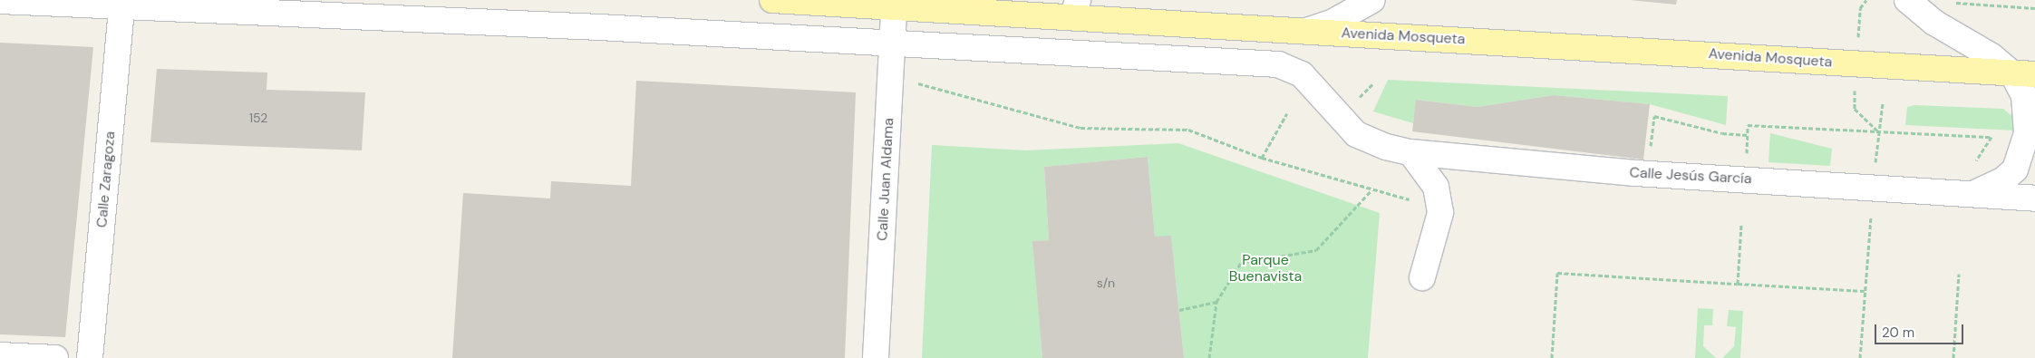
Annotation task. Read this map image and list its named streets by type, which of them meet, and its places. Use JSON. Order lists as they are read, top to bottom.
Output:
{
  "streets": {
    "main road": ["Avenida Mosqueta"],
    "street": ["Calle Jesús García", "Calle Zaragoza", "Calle Juan Aldama"]
  },
  "crossings": [
    ["Avenida Mosqueta", "Calle Jesús García"],
    ["Avenida Mosqueta", "Calle Juan Aldama"],
    ["Calle Jesús García", "Calle Zaragoza"],
    ["Calle Jesús García", "Calle Juan Aldama"]
  ],
  "parks": ["Parque Buenavista"],
  "house_numbers": ["152", "s/n"],
  "scale_bar": "20 m"
}
